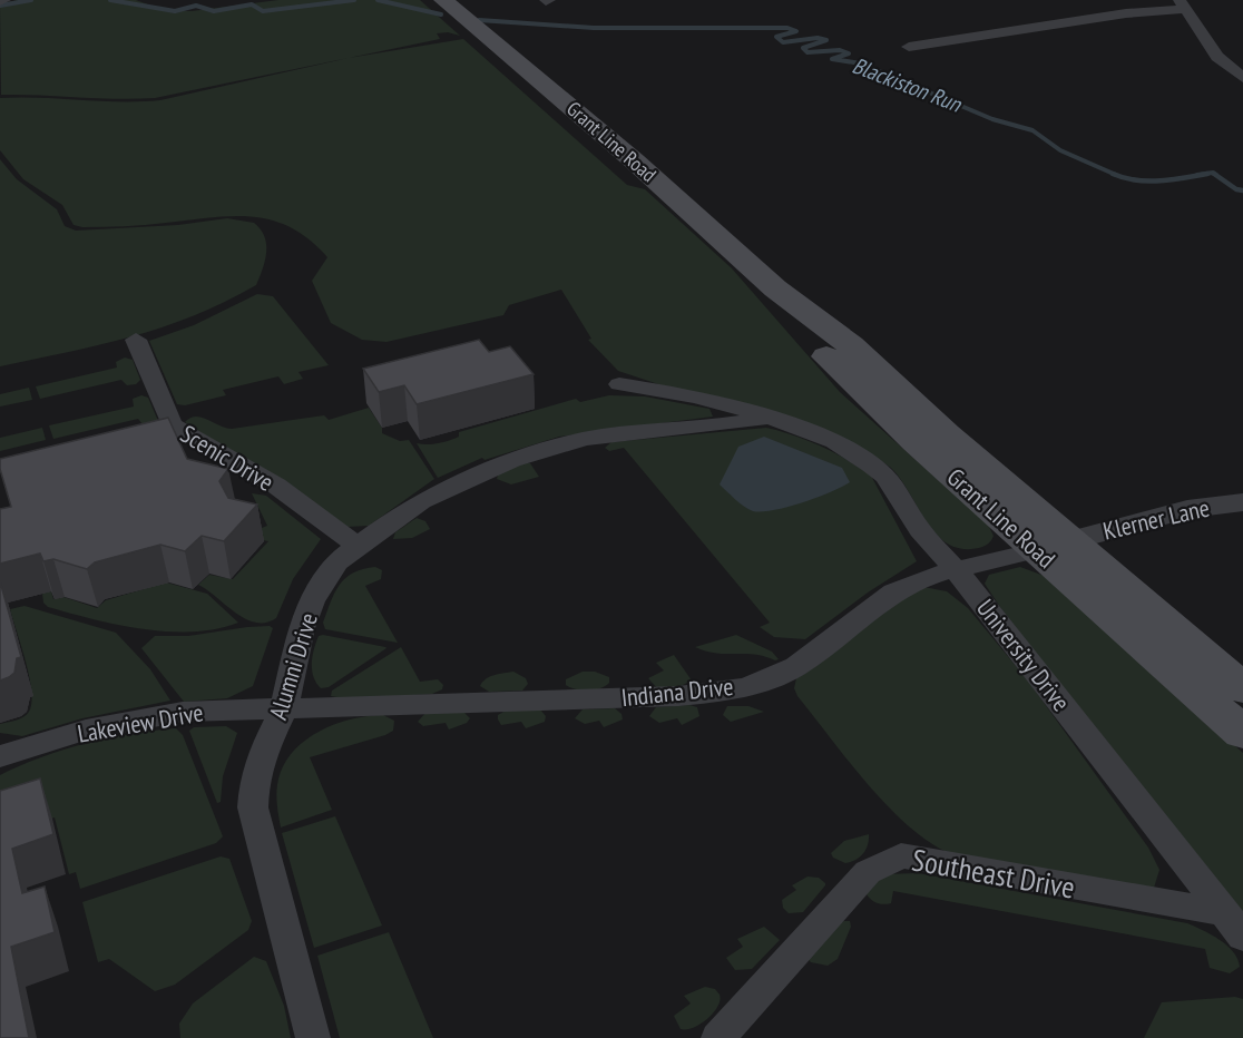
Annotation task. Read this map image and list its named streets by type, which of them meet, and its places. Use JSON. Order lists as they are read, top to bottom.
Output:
{
  "streets": {
    "main road": ["Grant Line Road"],
    "street": [
      "Scenic Drive",
      "Klerner Lane",
      "University Drive",
      "Alumni Drive",
      "Indiana Drive",
      "Lakeview Drive",
      "Southeast Drive"
    ]
  },
  "crossings": [
    ["Grant Line Road", "Klerner Lane"],
    ["Grant Line Road", "Indiana Drive"],
    ["Scenic Drive", "Alumni Drive"],
    ["Klerner Lane", "Indiana Drive"],
    ["University Drive", "Alumni Drive"],
    ["University Drive", "Indiana Drive"],
    ["University Drive", "Southeast Drive"],
    ["Alumni Drive", "Indiana Drive"],
    ["Alumni Drive", "Lakeview Drive"],
    ["Indiana Drive", "Lakeview Drive"]
  ],
  "water": ["Blackiston Run"]
}
